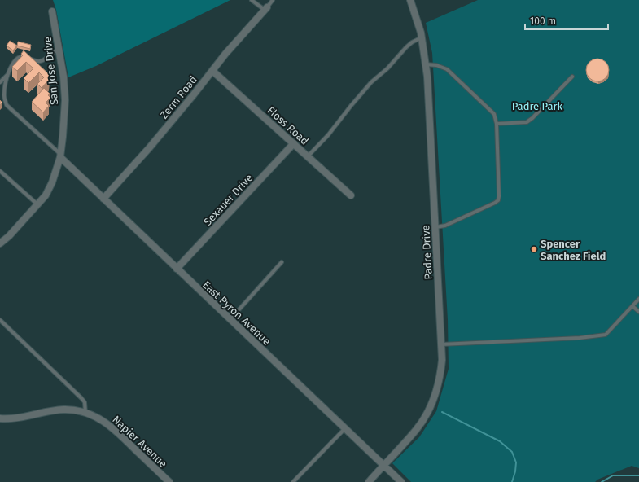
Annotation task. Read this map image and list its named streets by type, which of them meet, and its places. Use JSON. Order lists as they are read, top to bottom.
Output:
{
  "streets": {
    "street": [
      "San Jose Drive",
      "Zerm Road",
      "Floss Road",
      "Sexauer Drive",
      "Padre Drive",
      "East Pyron Avenue",
      "Napier Avenue"
    ]
  },
  "crossings": [
    ["San Jose Drive", "East Pyron Avenue"],
    ["Zerm Road", "Floss Road"],
    ["Zerm Road", "East Pyron Avenue"],
    ["Floss Road", "Sexauer Drive"],
    ["Sexauer Drive", "East Pyron Avenue"],
    ["Padre Drive", "East Pyron Avenue"]
  ],
  "parks": ["Padre Park"],
  "places": ["Spencer Sanchez Field"],
  "scale_bar": "100 m"
}
